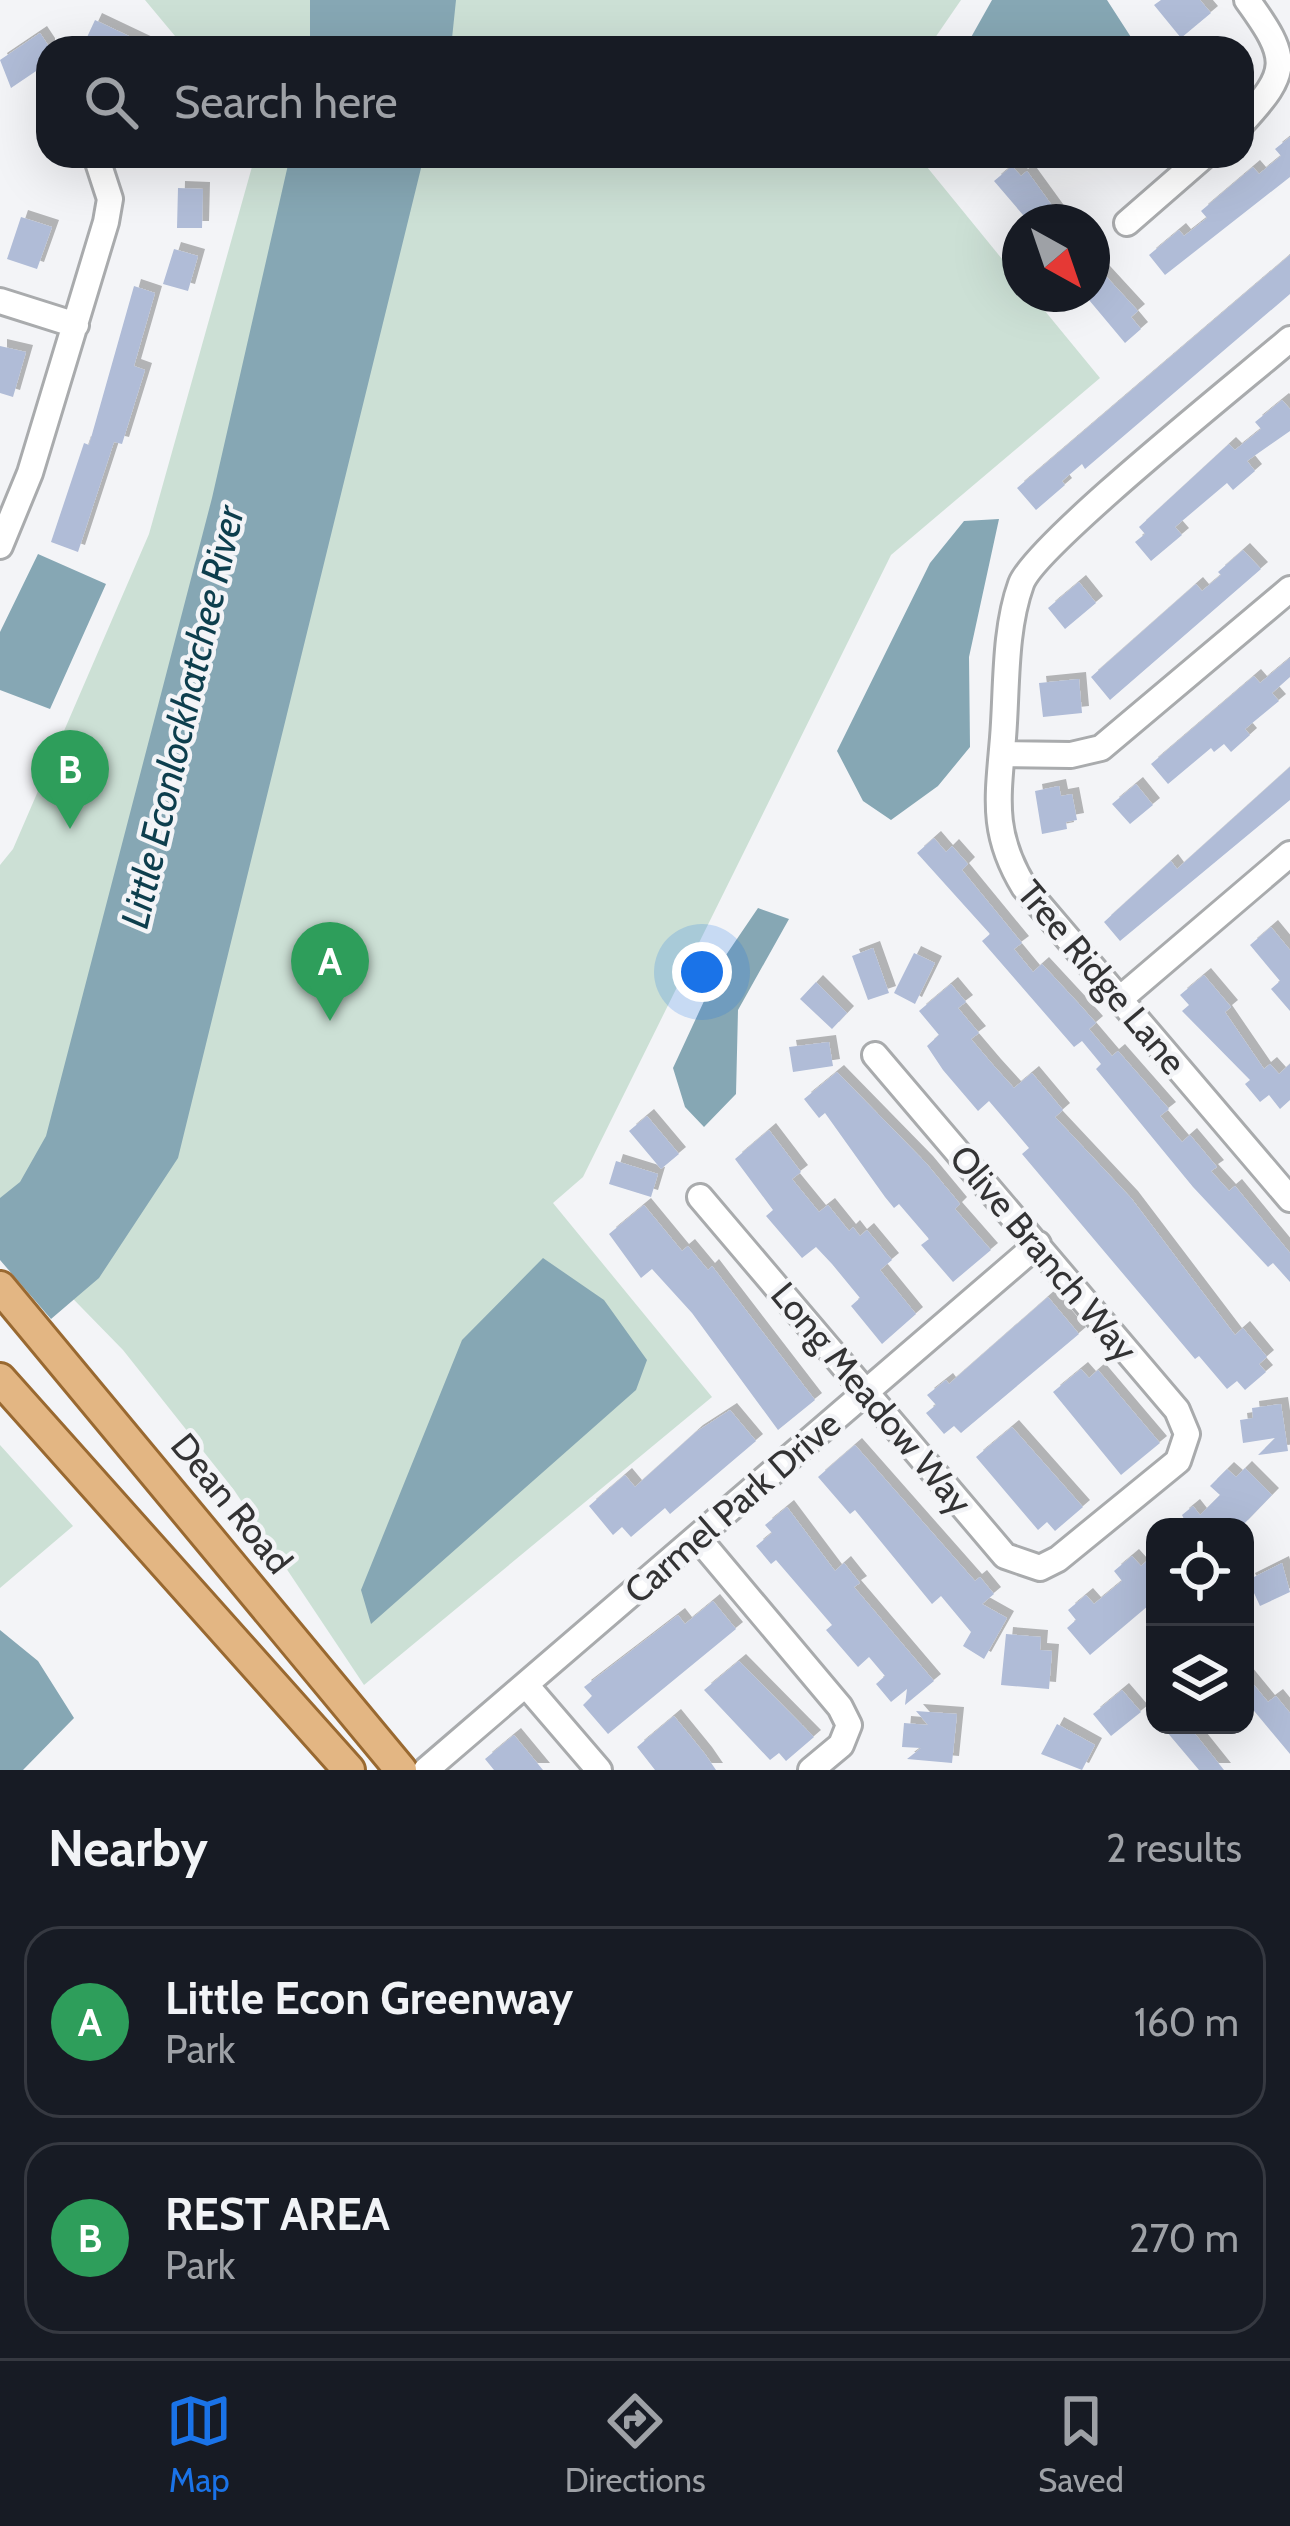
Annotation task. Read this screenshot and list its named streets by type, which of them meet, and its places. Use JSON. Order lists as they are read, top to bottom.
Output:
{
  "streets": {
    "main road": ["Dean Road"],
    "street": [
      "Tree Ridge Lane",
      "Olive Branch Way",
      "Long Meadow Way",
      "Carmel Park Drive"
    ]
  },
  "crossings": [
    ["Olive Branch Way", "Long Meadow Way"],
    ["Olive Branch Way", "Carmel Park Drive"],
    ["Long Meadow Way", "Carmel Park Drive"]
  ],
  "water": ["Little Econlockhatchee River"],
  "north": "bottom right",
  "page": {
    "search": "Search here",
    "pins": ["B", "A"],
    "heading": ["Nearby", "2 results"],
    "list": [
      {
        "mark": "A",
        "name": "Little Econ Greenway",
        "note": "Park",
        "value": "160 m"
      },
      {
        "mark": "B",
        "name": "REST AREA",
        "note": "Park",
        "value": "270 m"
      }
    ],
    "nav": ["Map", "Directions", "Saved"]
  }
}
